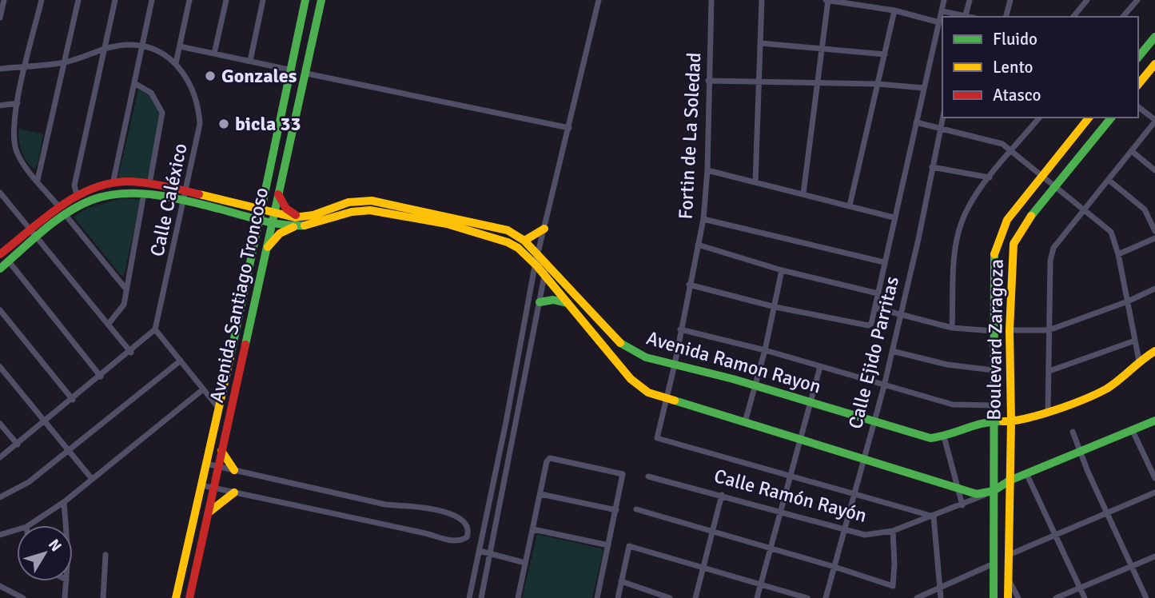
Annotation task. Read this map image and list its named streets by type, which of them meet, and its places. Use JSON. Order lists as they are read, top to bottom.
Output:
{
  "streets": {
    "main road": [
      "Avenida Santiago Troncoso",
      "Boulevard Zaragoza",
      "Avenida Ramon Rayon",
      "Calle Ramón Rayón"
    ],
    "street": ["Fortin de La Soledad", "Calle Caléxico", "Calle Ejido Parritas"]
  },
  "crossings": [
    ["Fortin de La Soledad", "Avenida Ramon Rayon"],
    ["Calle Caléxico", "Avenida Ramon Rayon"],
    ["Avenida Santiago Troncoso", "Avenida Ramon Rayon"],
    ["Boulevard Zaragoza", "Avenida Ramon Rayon"],
    ["Boulevard Zaragoza", "Calle Ramón Rayón"],
    ["Calle Ejido Parritas", "Avenida Ramon Rayon"],
    ["Calle Ejido Parritas", "Calle Ramón Rayón"]
  ],
  "places": ["Gonzales", "bicla 33"],
  "legend": ["Fluido", "Lento", "Atasco"],
  "north": "top right"
}
